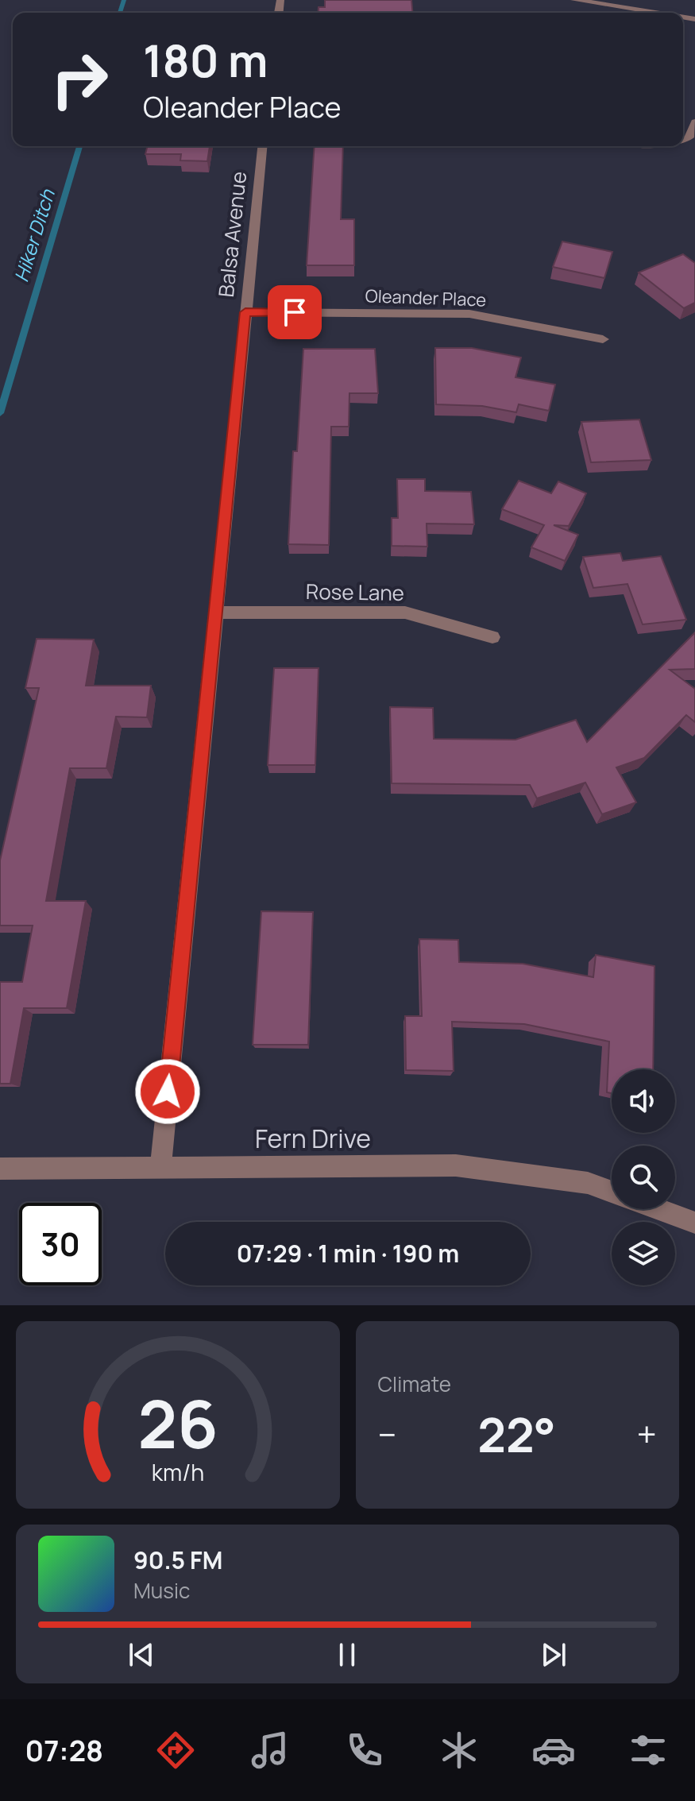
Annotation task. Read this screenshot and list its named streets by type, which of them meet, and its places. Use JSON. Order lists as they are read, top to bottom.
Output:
{
  "streets": {
    "street": [
      "Balsa Avenue",
      "Oleander Place",
      "Rose Lane",
      "Fern Drive"
    ]
  },
  "crossings": [
    ["Balsa Avenue", "Oleander Place"],
    ["Balsa Avenue", "Rose Lane"],
    ["Balsa Avenue", "Fern Drive"]
  ],
  "water": ["Hiker Ditch"],
  "page": {
    "turn": ["180 m", "Oleander Place"],
    "limit": "30",
    "trip": "07:29 · 1 min · 190 m",
    "tile": "Climate",
    "heat": ["−", "22°", "+"],
    "song": ["90.5 FM", "Music"],
    "tabs": "07:28",
    "gauge": ["26", "km/h"]
  }
}
